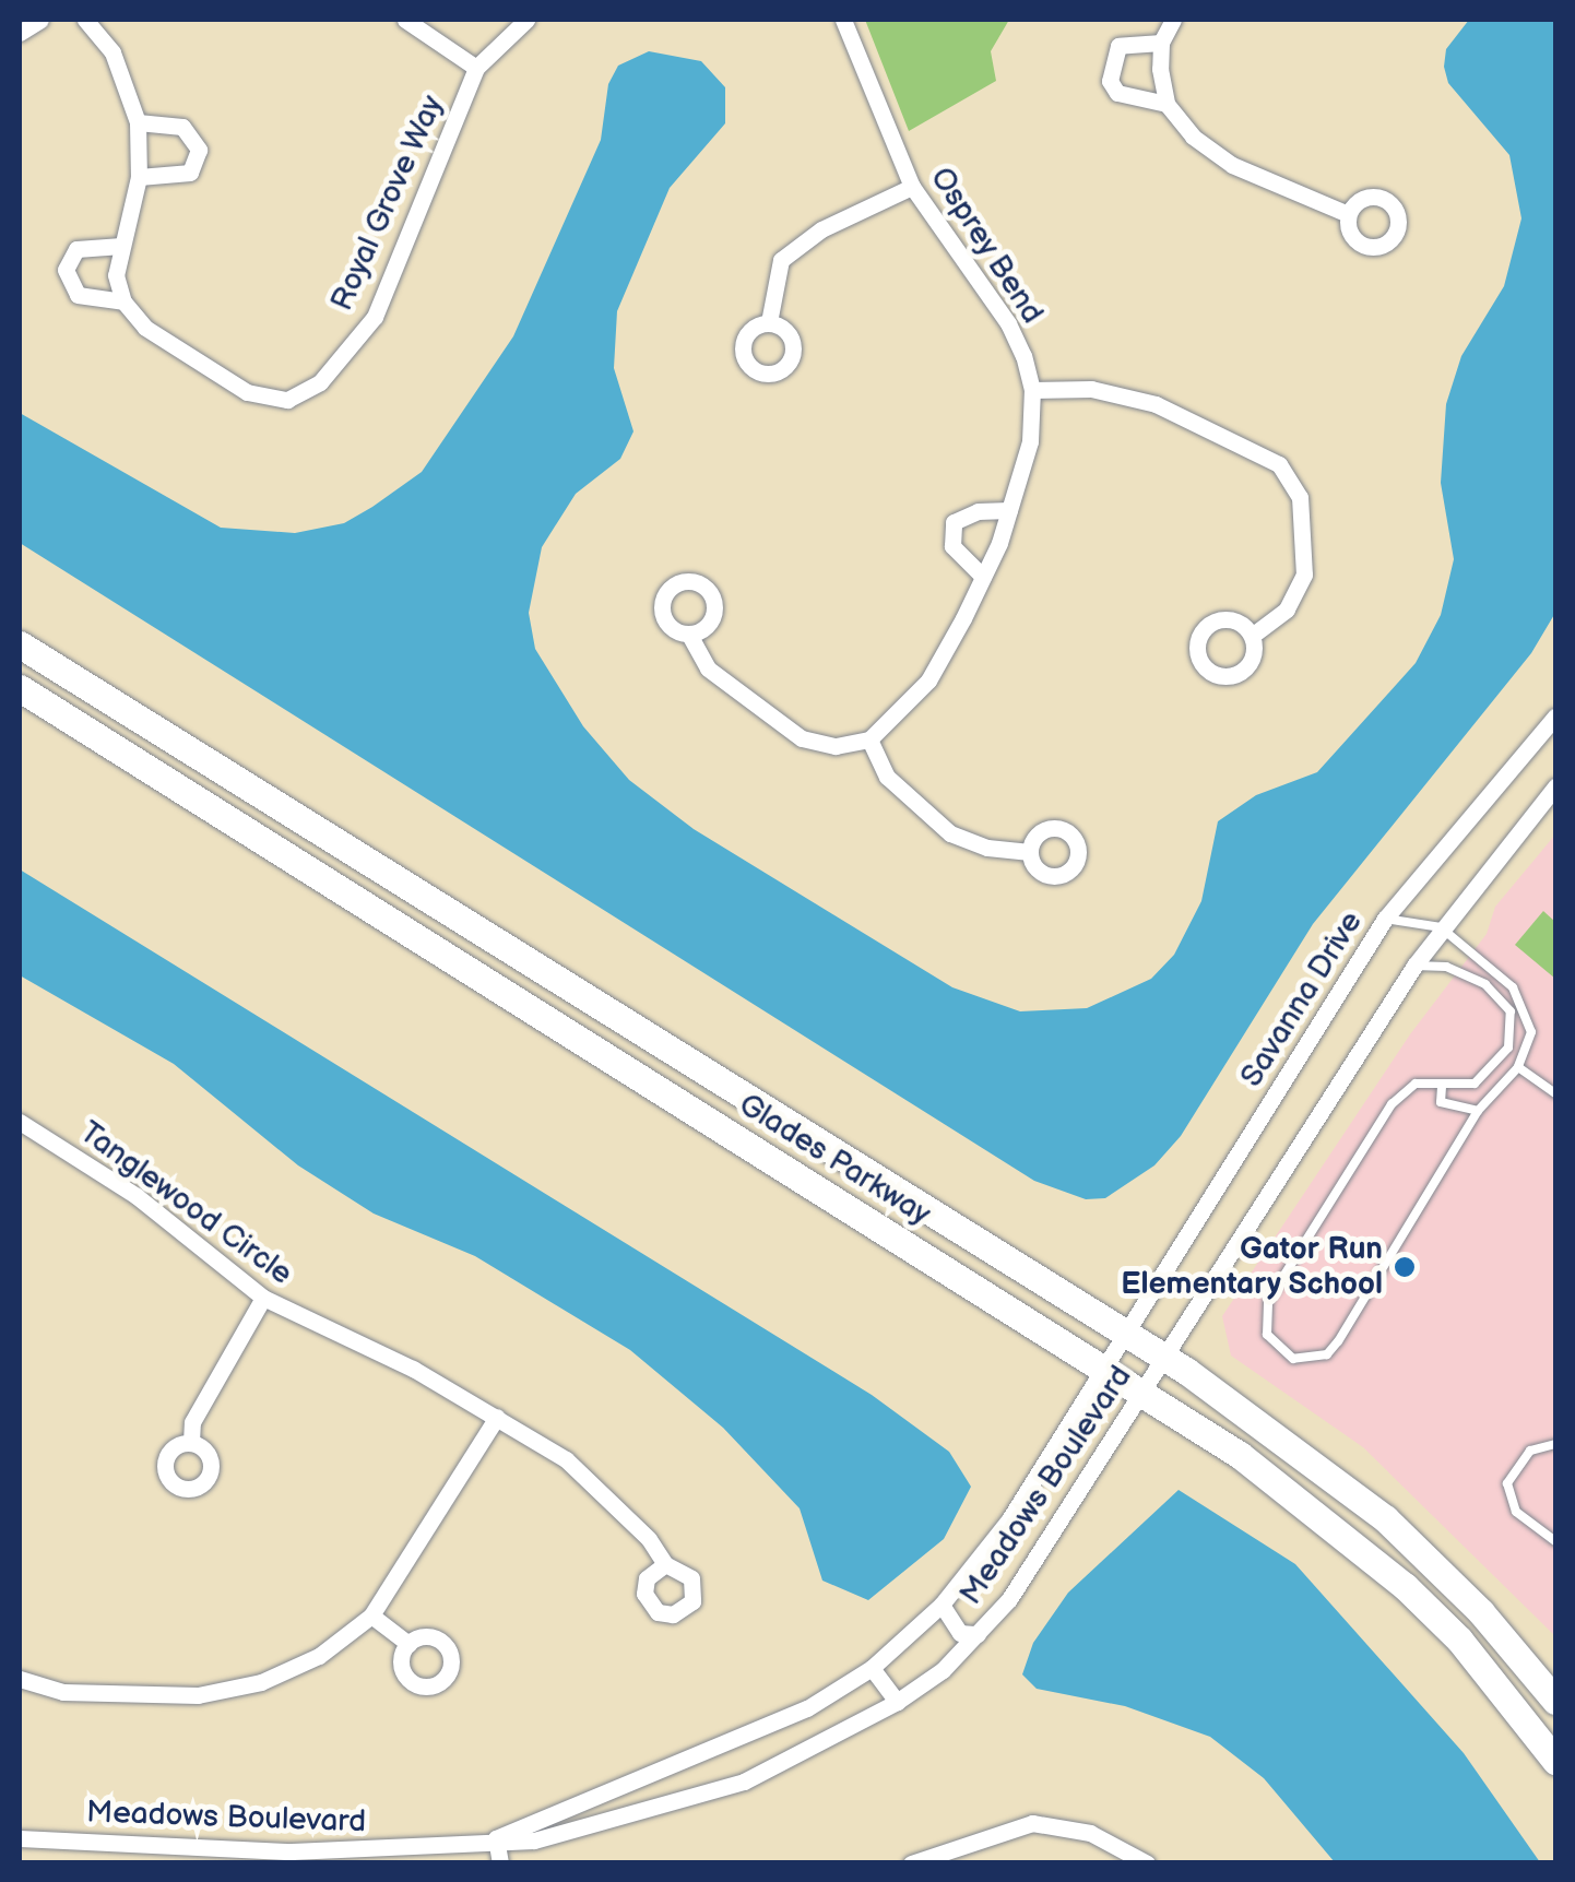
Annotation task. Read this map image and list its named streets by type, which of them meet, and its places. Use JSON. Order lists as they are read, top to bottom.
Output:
{
  "streets": {
    "main road": ["Glades Parkway"],
    "street": [
      "Royal Grove Way",
      "Osprey Bend",
      "Savanna Drive",
      "Tanglewood Circle",
      "Meadows Boulevard"
    ]
  },
  "crossings": [
    ["Savanna Drive", "Glades Parkway"],
    ["Savanna Drive", "Meadows Boulevard"],
    ["Glades Parkway", "Meadows Boulevard"]
  ],
  "places": ["Gator Run Elementary School"]
}
